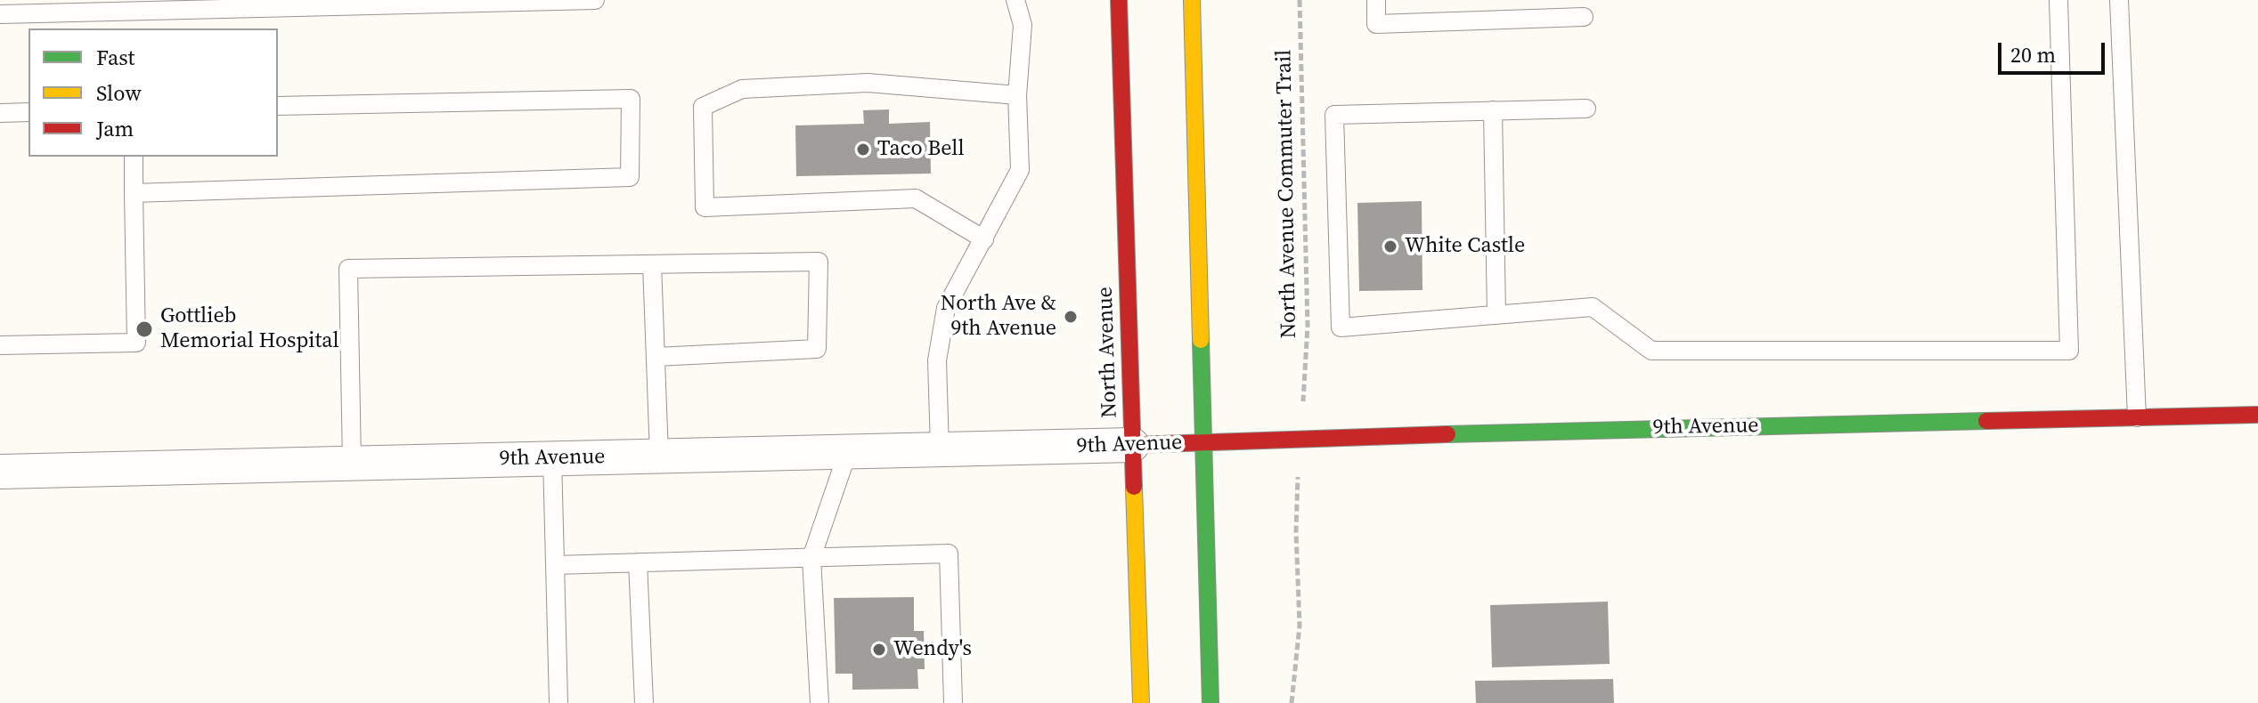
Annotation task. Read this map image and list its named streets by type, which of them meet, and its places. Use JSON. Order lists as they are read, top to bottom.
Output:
{
  "streets": {
    "main road": ["North Avenue", "9th Avenue"],
    "path": ["North Avenue Commuter Trail"]
  },
  "crossings": [
    ["North Avenue", "9th Avenue"]
  ],
  "places": [
    "Taco Bell",
    "White Castle",
    "North Ave & 9th Avenue",
    "Gottlieb Memorial Hospital",
    "Wendy's"
  ],
  "legend": ["Fast", "Slow", "Jam"],
  "scale_bar": "20 m"
}
